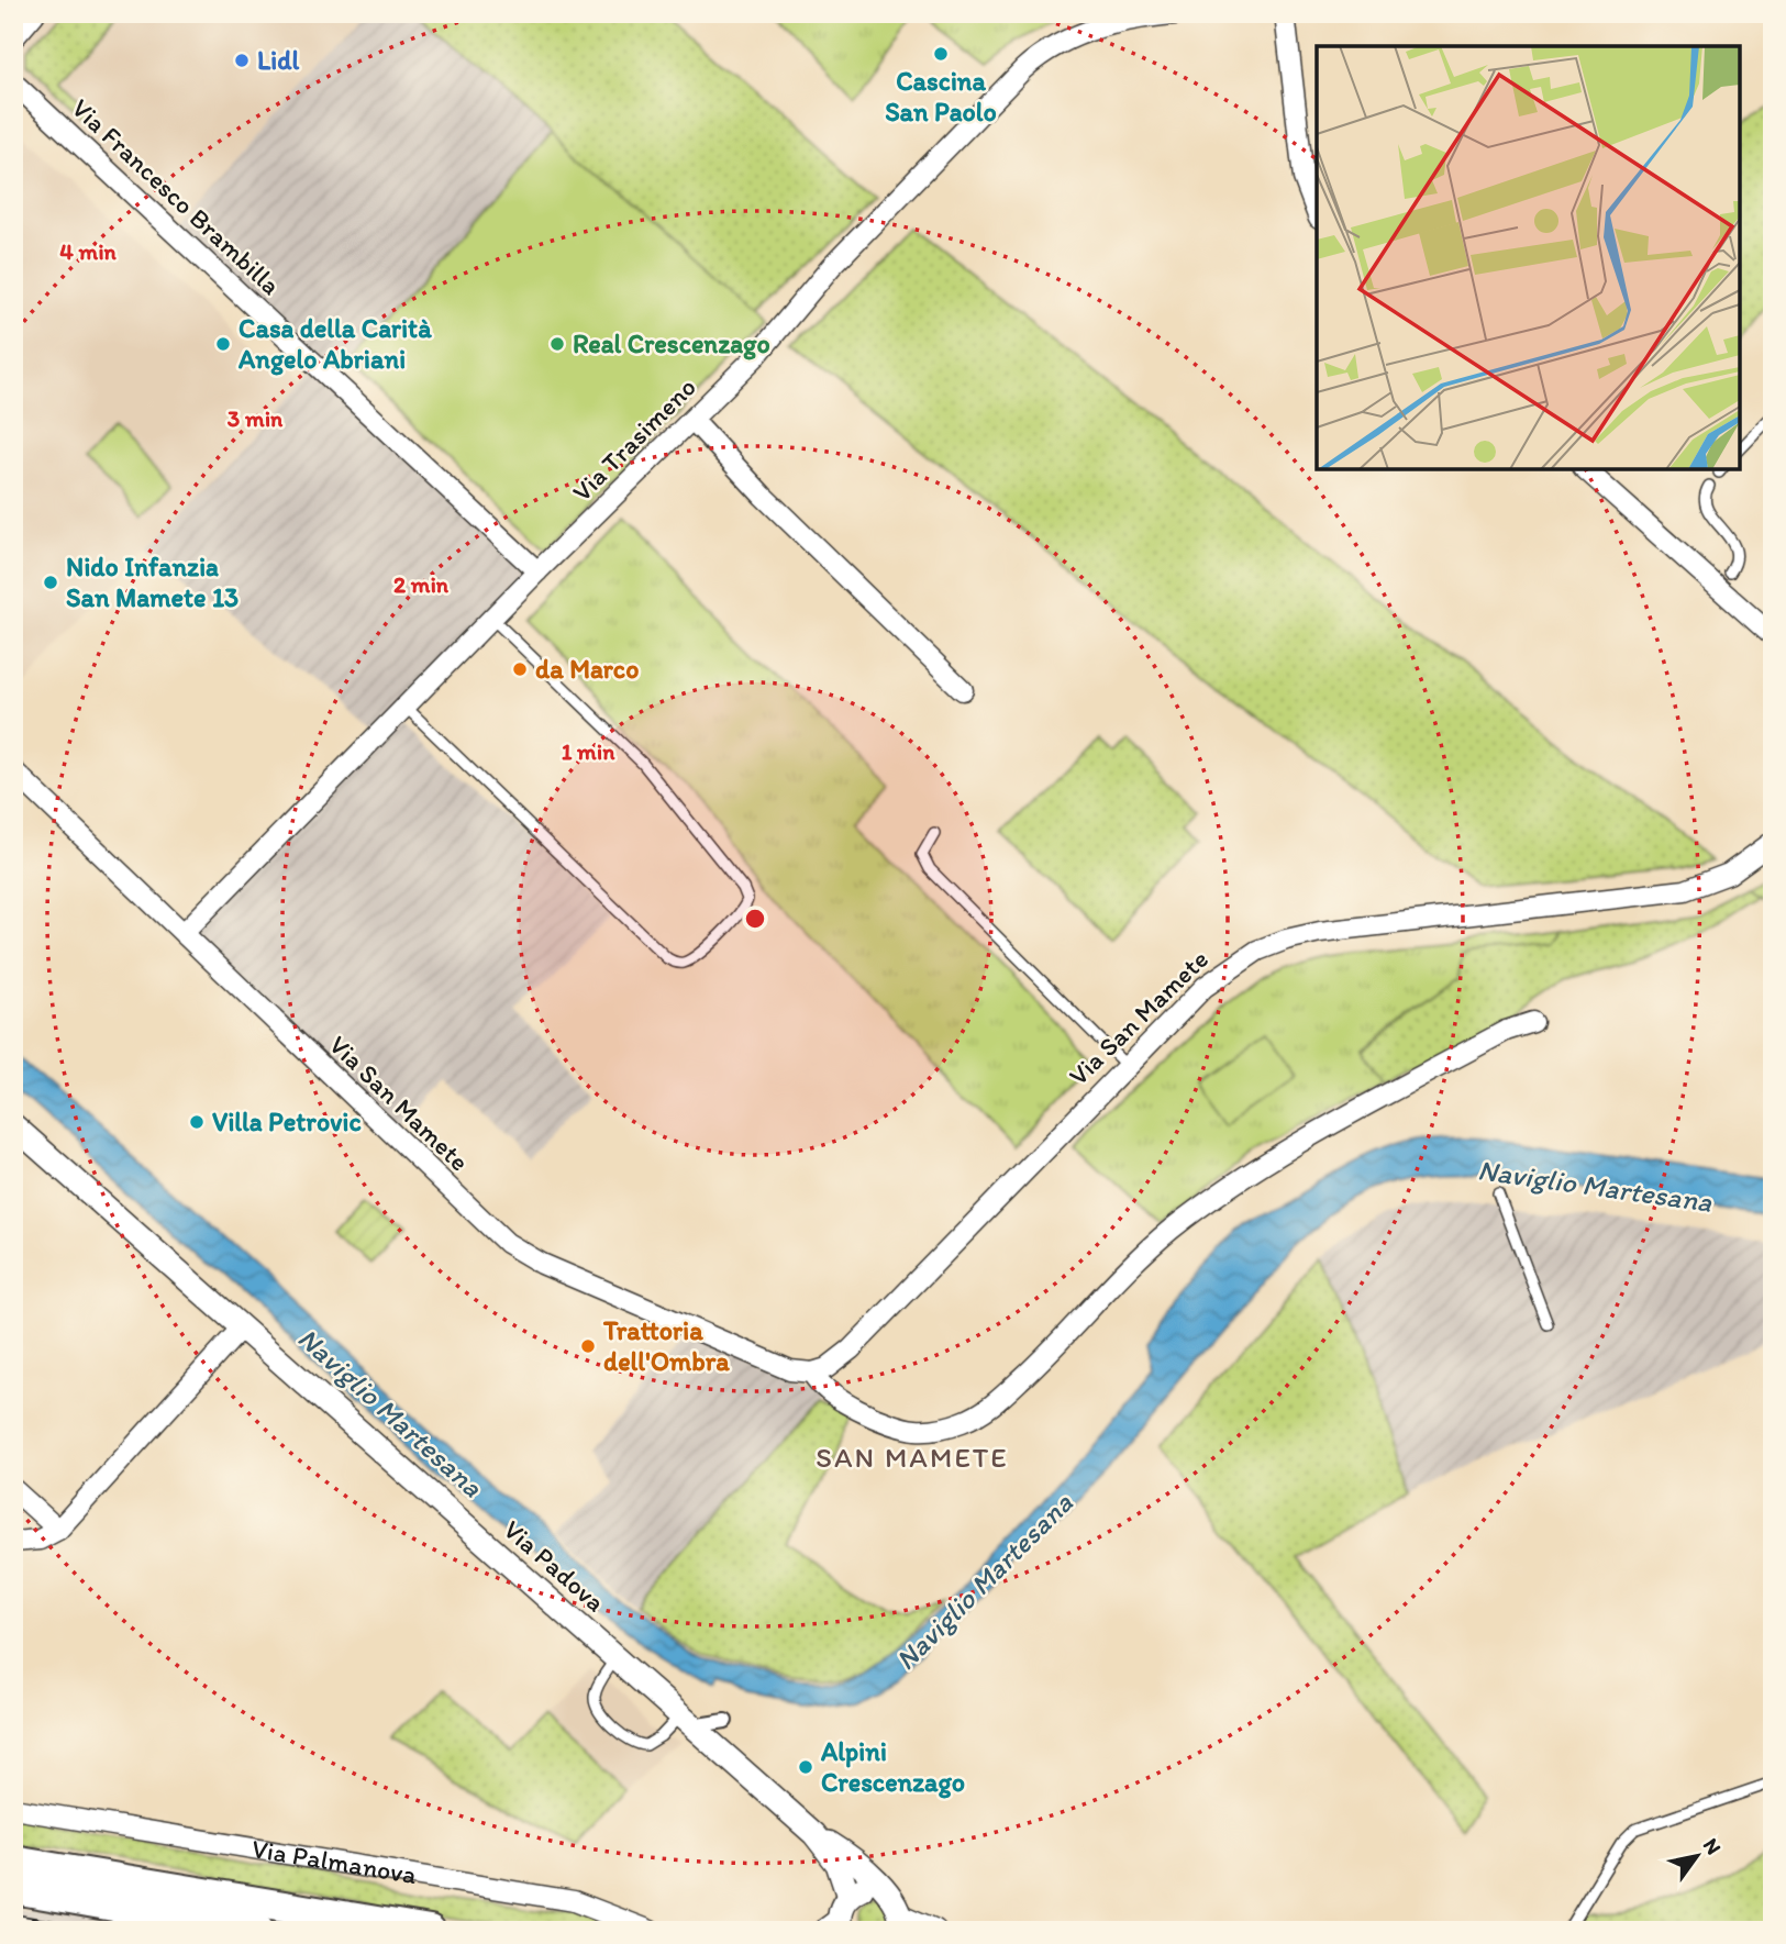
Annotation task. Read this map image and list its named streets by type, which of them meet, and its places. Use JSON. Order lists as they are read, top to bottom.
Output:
{
  "streets": {
    "highway": ["Via Palmanova"],
    "street": [
      "Via Francesco Brambilla",
      "Via Trasimeno",
      "Via San Mamete",
      "Via Padova"
    ]
  },
  "crossings": [
    ["Via Francesco Brambilla", "Via Trasimeno"],
    ["Via Trasimeno", "Via San Mamete"]
  ],
  "districts": ["SAN MAMETE"],
  "water": ["Naviglio Martesana"],
  "places": [
    "Cascina San Paolo",
    "Lidl",
    "Casa della Carità Angelo Abriani",
    "Real Crescenzago",
    "Nido Infanzia San Mamete 13",
    "da Marco",
    "Villa Petrovic",
    "Trattoria dell'Ombra",
    "Alpini Crescenzago"
  ],
  "north": "top right",
  "rings": [
    "4 min",
    "3 min",
    "2 min",
    "1 min"
  ]
}
